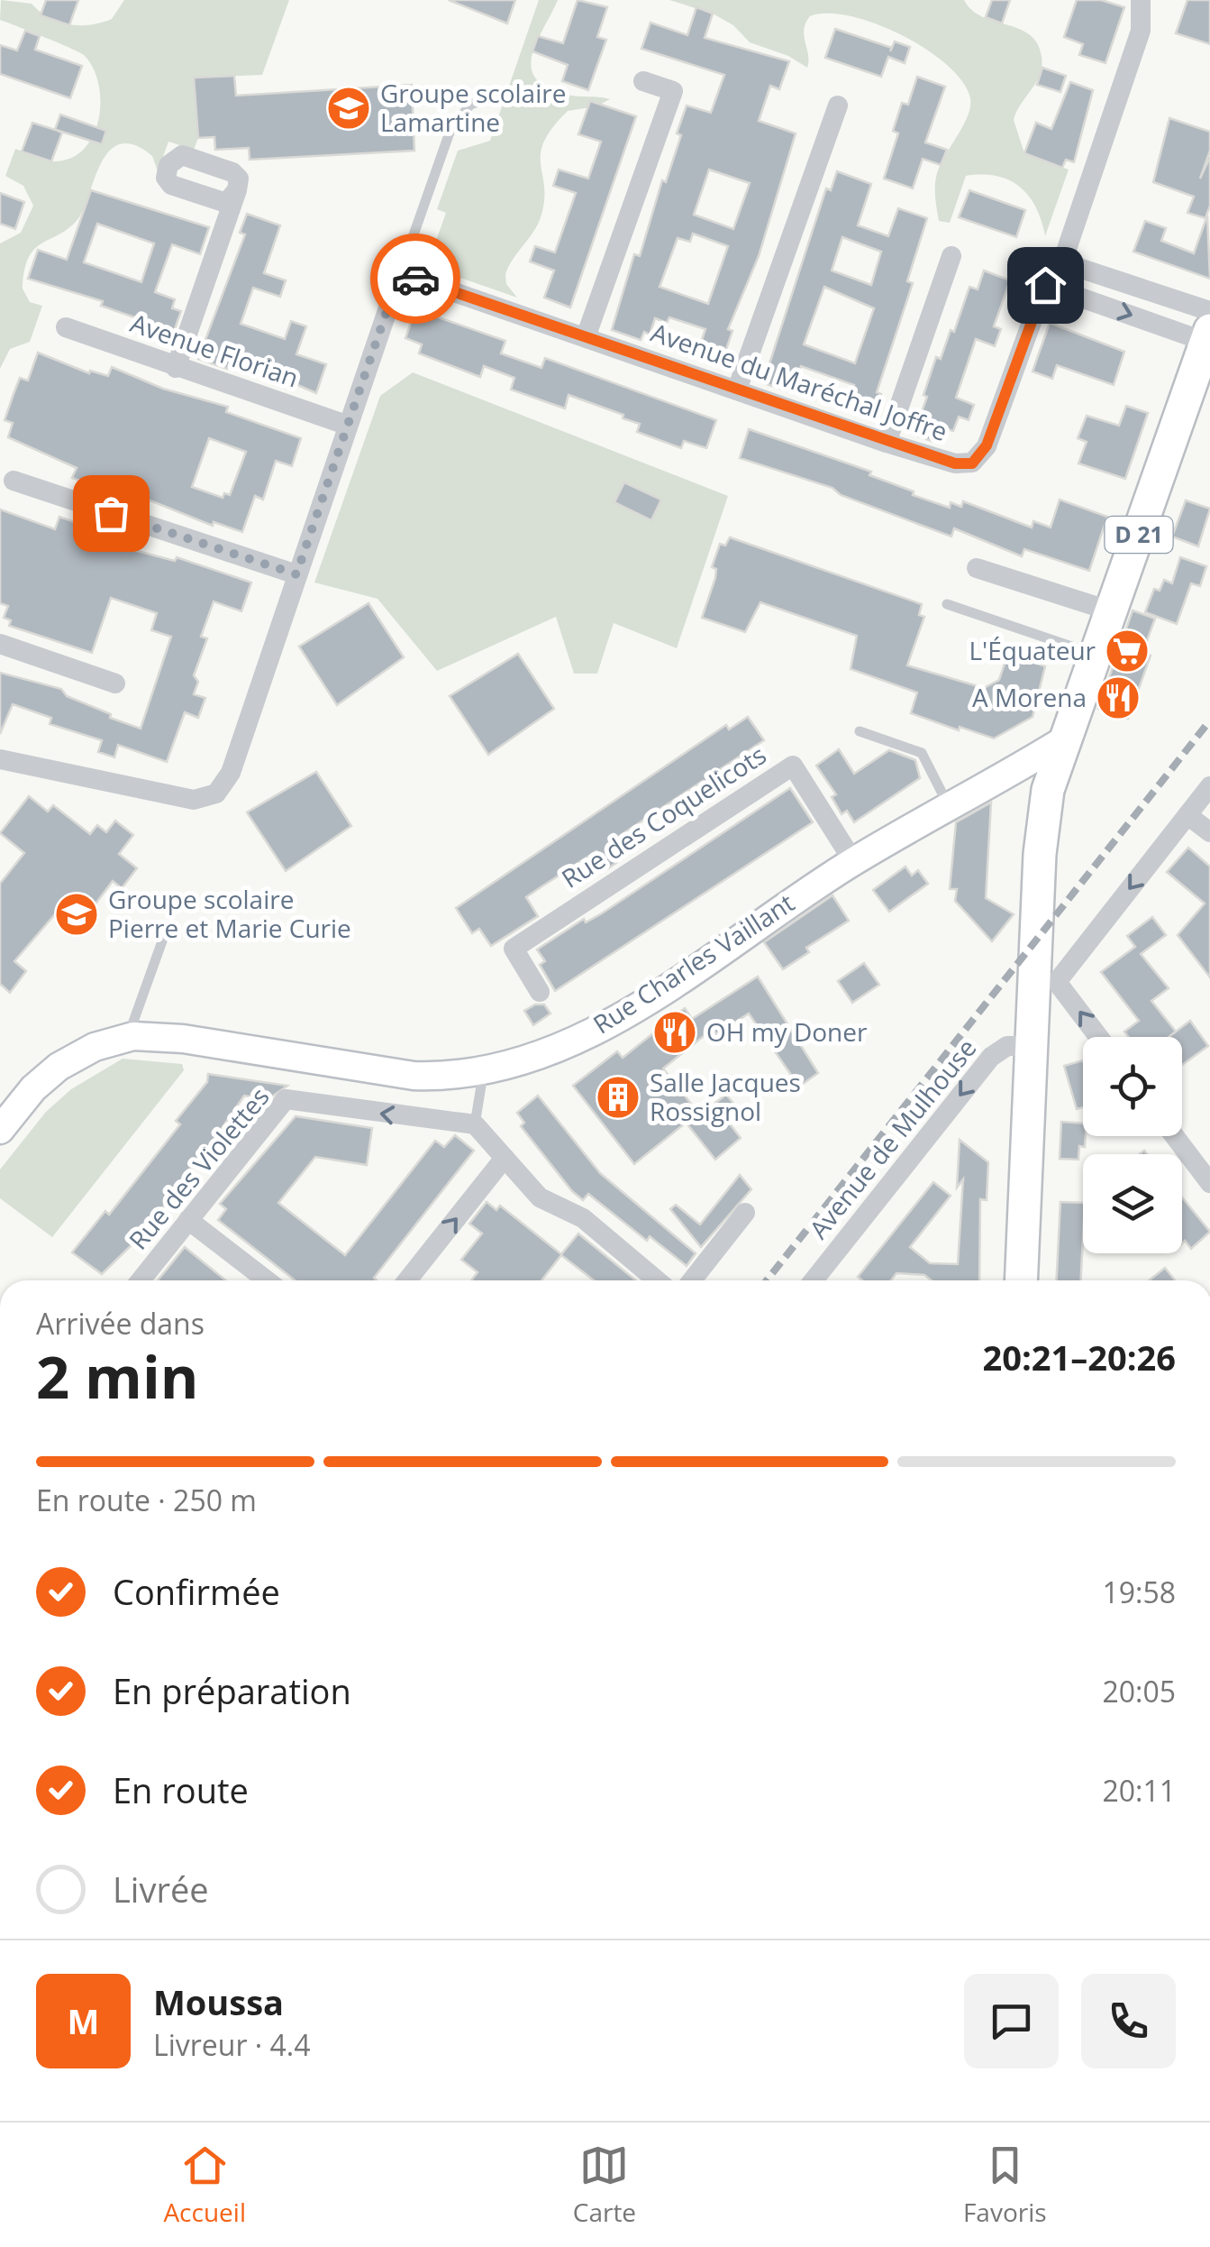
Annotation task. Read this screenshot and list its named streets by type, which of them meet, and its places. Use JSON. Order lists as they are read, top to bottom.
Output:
{
  "streets": {
    "main road": ["D 21", "Rue Charles Vaillant"],
    "street": [
      "Avenue Florian",
      "Avenue du Maréchal Joffre",
      "Rue des Coquelicots",
      "Avenue de Mulhouse",
      "Rue des Violettes"
    ]
  },
  "crossings": [
    ["D 21", "Rue Charles Vaillant"],
    ["D 21", "Avenue de Mulhouse"],
    ["Rue des Coquelicots", "Rue Charles Vaillant"]
  ],
  "one_way": ["Avenue de Mulhouse", "Rue des Violettes"],
  "places": {
    "school or university": ["Groupe scolaire Lamartine", "Groupe scolaire Pierre et Marie Curie"],
    "supermarket": ["L'Équateur"],
    "restaurant": ["A Morena", "OH my Doner"],
    "building": ["Salle Jacques Rossignol"]
  },
  "page": {
    "heading": ["2 min", "Arrivée dans", "20:21–20:26"],
    "panel": ["Moussa", "Livreur · 4.4"],
    "bar": "En route · 250 m",
    "list": [
      ["Confirmée", "19:58"],
      ["En préparation", "20:05"],
      ["En route", "20:11"],
      "Livrée"
    ],
    "round": "M",
    "tabs": ["Accueil", "Carte", "Favoris"]
  }
}
